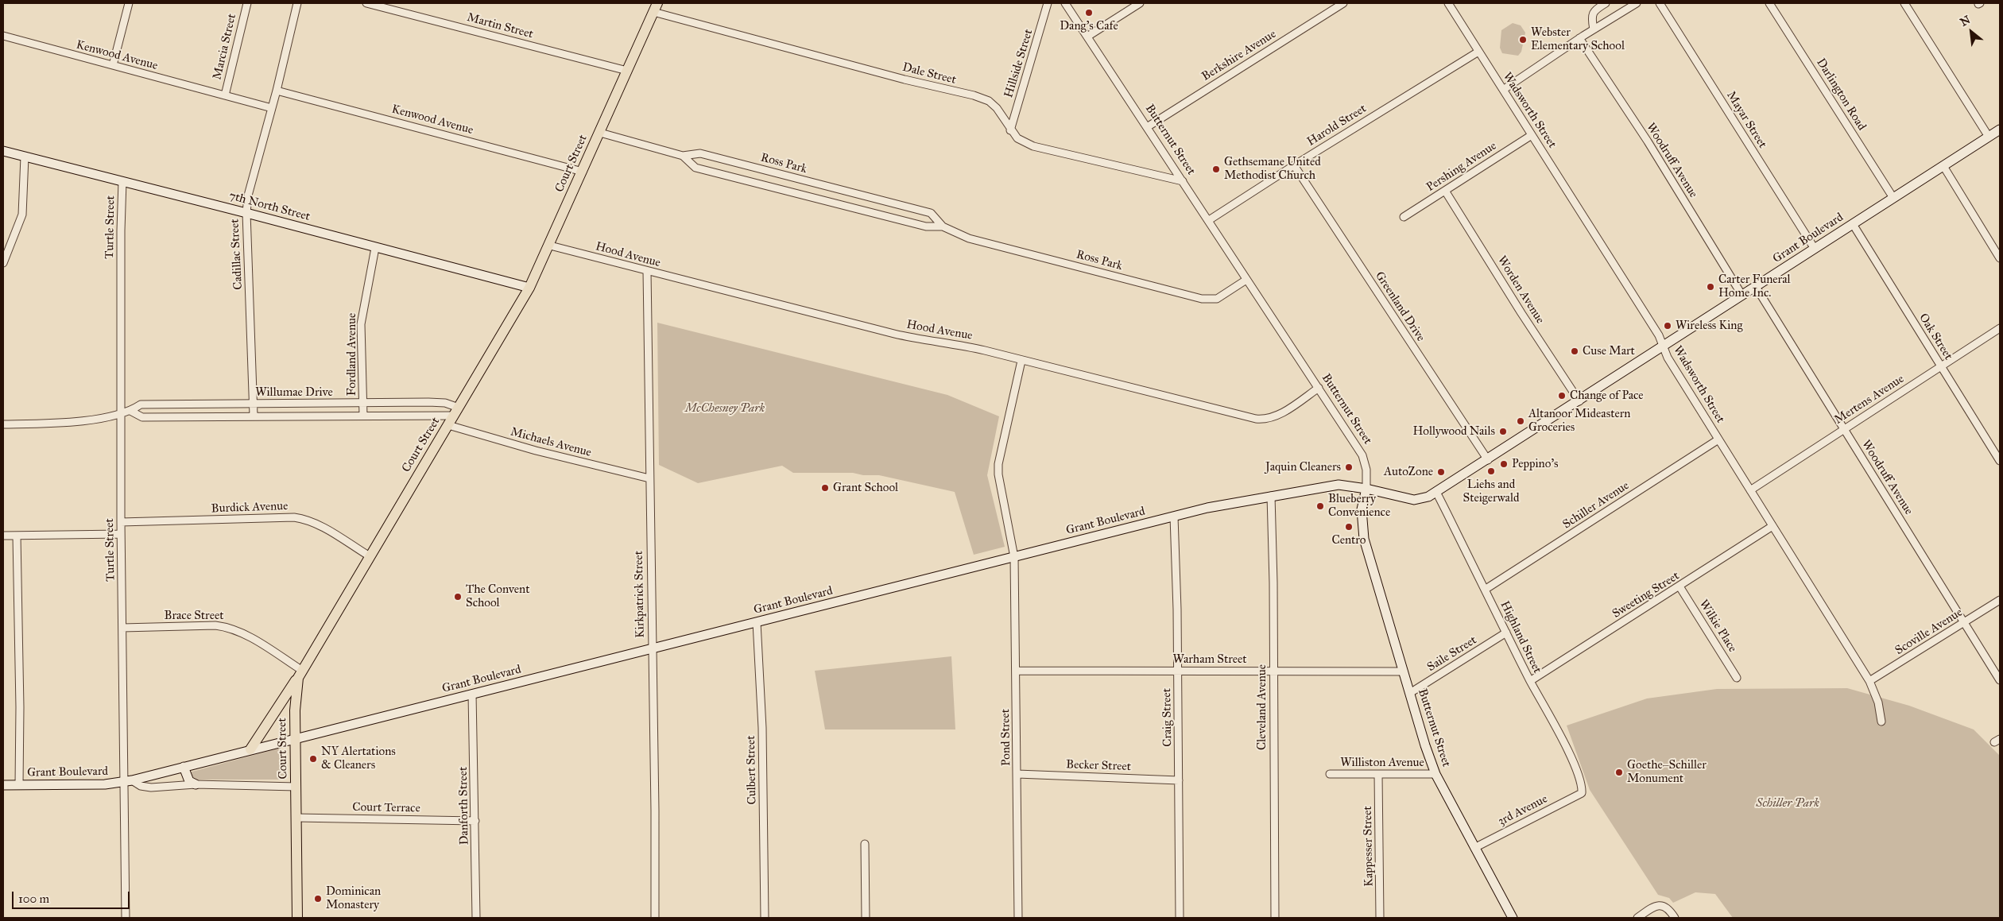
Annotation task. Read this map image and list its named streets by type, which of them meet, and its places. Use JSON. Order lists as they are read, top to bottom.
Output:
{
  "streets": {
    "main road": ["Court Street"],
    "street": [
      "Martin Street",
      "Marcia Street",
      "Kenwood Avenue",
      "Berkshire Avenue",
      "Hillside Street",
      "Dale Street",
      "Darlington Road",
      "Wadsworth Street",
      "Mayar Street",
      "Harold Street",
      "Butternut Street",
      "Woodruff Avenue",
      "Ross Park",
      "Pershing Avenue",
      "7th North Street",
      "Turtle Street",
      "Grant Boulevard",
      "Cadillac Street",
      "Hood Avenue",
      "Worden Avenue",
      "Greenland Drive",
      "Oak Street",
      "Fordland Avenue",
      "Willumae Drive",
      "Mertens Avenue",
      "Michaels Avenue",
      "Schiller Avenue",
      "Burdick Avenue",
      "Kirkpatrick Street",
      "Sweeting Street",
      "Brace Street",
      "Wilkie Place",
      "Scoville Avenue",
      "Highland Street",
      "Saile Street",
      "Warham Street",
      "Cleveland Avenue",
      "Craig Street",
      "Pond Street",
      "Williston Avenue",
      "Becker Street",
      "Culbert Street",
      "Danforth Street",
      "Court Terrace",
      "3rd Avenue",
      "Kappesser Street"
    ]
  },
  "crossings": [
    ["Martin Street", "Court Street"],
    ["Marcia Street", "Kenwood Avenue"],
    ["Kenwood Avenue", "Court Street"],
    ["Kenwood Avenue", "Cadillac Street"],
    ["Berkshire Avenue", "Butternut Street"],
    ["Hillside Street", "Dale Street"],
    ["Dale Street", "Butternut Street"],
    ["Dale Street", "Court Street"],
    ["Darlington Road", "Grant Boulevard"],
    ["Wadsworth Street", "Harold Street"],
    ["Wadsworth Street", "Pershing Avenue"],
    ["Wadsworth Street", "Grant Boulevard"],
    ["Wadsworth Street", "Mertens Avenue"],
    ["Wadsworth Street", "Schiller Avenue"],
    ["Wadsworth Street", "Sweeting Street"],
    ["Wadsworth Street", "Scoville Avenue"],
    ["Mayar Street", "Grant Boulevard"],
    ["Harold Street", "Butternut Street"],
    ["Harold Street", "Greenland Drive"],
    ["Butternut Street", "Ross Park"],
    ["Butternut Street", "Grant Boulevard"],
    ["Butternut Street", "Hood Avenue"],
    ["Butternut Street", "Saile Street"],
    ["Butternut Street", "Warham Street"],
    ["Butternut Street", "Williston Avenue"],
    ["Butternut Street", "3rd Avenue"],
    ["Woodruff Avenue", "Grant Boulevard"],
    ["Woodruff Avenue", "Mertens Avenue"],
    ["Woodruff Avenue", "Scoville Avenue"],
    ["Court Street", "Ross Park"],
    ["Court Street", "7th North Street"],
    ["Court Street", "Grant Boulevard"],
    ["Court Street", "Hood Avenue"],
    ["Court Street", "Willumae Drive"],
    ["Court Street", "Michaels Avenue"],
    ["Court Street", "Burdick Avenue"],
    ["Court Street", "Brace Street"],
    ["Court Street", "Court Terrace"],
    ["Pershing Avenue", "Worden Avenue"],
    ["7th North Street", "Turtle Street"],
    ["7th North Street", "Cadillac Street"],
    ["7th North Street", "Fordland Avenue"],
    ["Turtle Street", "Grant Boulevard"],
    ["Turtle Street", "Willumae Drive"],
    ["Turtle Street", "Burdick Avenue"],
    ["Turtle Street", "Brace Street"],
    ["Grant Boulevard", "Worden Avenue"],
    ["Grant Boulevard", "Greenland Drive"],
    ["Grant Boulevard", "Oak Street"],
    ["Grant Boulevard", "Kirkpatrick Street"],
    ["Grant Boulevard", "Highland Street"],
    ["Grant Boulevard", "Cleveland Avenue"],
    ["Grant Boulevard", "Craig Street"],
    ["Grant Boulevard", "Pond Street"],
    ["Grant Boulevard", "Culbert Street"],
    ["Grant Boulevard", "Danforth Street"],
    ["Cadillac Street", "Willumae Drive"],
    ["Hood Avenue", "Kirkpatrick Street"],
    ["Hood Avenue", "Pond Street"],
    ["Oak Street", "Mertens Avenue"],
    ["Fordland Avenue", "Willumae Drive"],
    ["Willumae Drive", "Michaels Avenue"],
    ["Michaels Avenue", "Kirkpatrick Street"],
    ["Schiller Avenue", "Highland Street"],
    ["Sweeting Street", "Wilkie Place"],
    ["Sweeting Street", "Highland Street"],
    ["Highland Street", "Saile Street"],
    ["Highland Street", "3rd Avenue"],
    ["Warham Street", "Cleveland Avenue"],
    ["Warham Street", "Craig Street"],
    ["Warham Street", "Pond Street"],
    ["Craig Street", "Becker Street"],
    ["Pond Street", "Becker Street"],
    ["Williston Avenue", "Kappesser Street"],
    ["Danforth Street", "Court Terrace"]
  ],
  "parks": ["McChesney Park", "Schiller Park"],
  "places": [
    "Dang's Cafe",
    "Webster Elementary School",
    "Gethsemane United Methodist Church",
    "Carter Funeral Home Inc.",
    "Wireless King",
    "Cuse Mart",
    "Change of Pace",
    "Altanoor Mideastern Groceries",
    "Hollywood Nails",
    "Peppino's",
    "Jaquin Cleaners",
    "Liehs and Steigerwald",
    "AutoZone",
    "Grant School",
    "Blueberry Convenience",
    "Centro",
    "The Convent School",
    "NY Alertations & Cleaners",
    "Goethe–Schiller Monument",
    "Dominican Monastery"
  ],
  "scale_bar": "100 m",
  "north": "top left"
}
